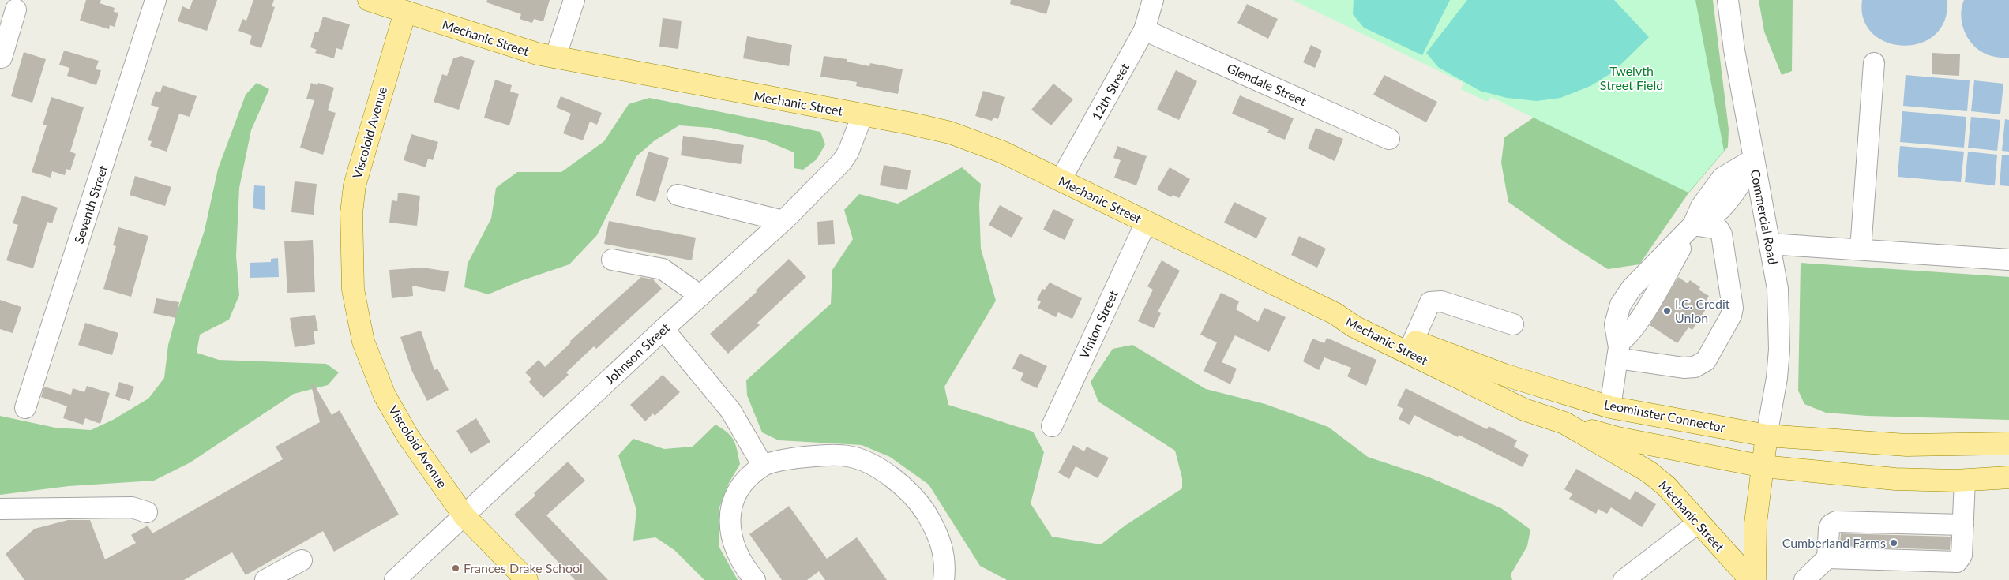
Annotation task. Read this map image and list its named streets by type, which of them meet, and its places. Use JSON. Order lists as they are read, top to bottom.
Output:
{
  "streets": {
    "main road": ["Mechanic Street", "Viscoloid Avenue", "Leominster Connector"],
    "street": [
      "Glendale Street",
      "12th Street",
      "Seventh Street",
      "Commercial Road",
      "Vinton Street",
      "Johnson Street"
    ]
  },
  "crossings": [
    ["Mechanic Street", "12th Street"],
    ["Mechanic Street", "Viscoloid Avenue"],
    ["Mechanic Street", "Vinton Street"],
    ["Mechanic Street", "Johnson Street"],
    ["Mechanic Street", "Leominster Connector"],
    ["Glendale Street", "12th Street"],
    ["Viscoloid Avenue", "Johnson Street"],
    ["Commercial Road", "Leominster Connector"]
  ],
  "parks": ["Twelvth Street Field"],
  "places": ["I.C. Credit Union", "Cumberland Farms", "Frances Drake School"]
}
